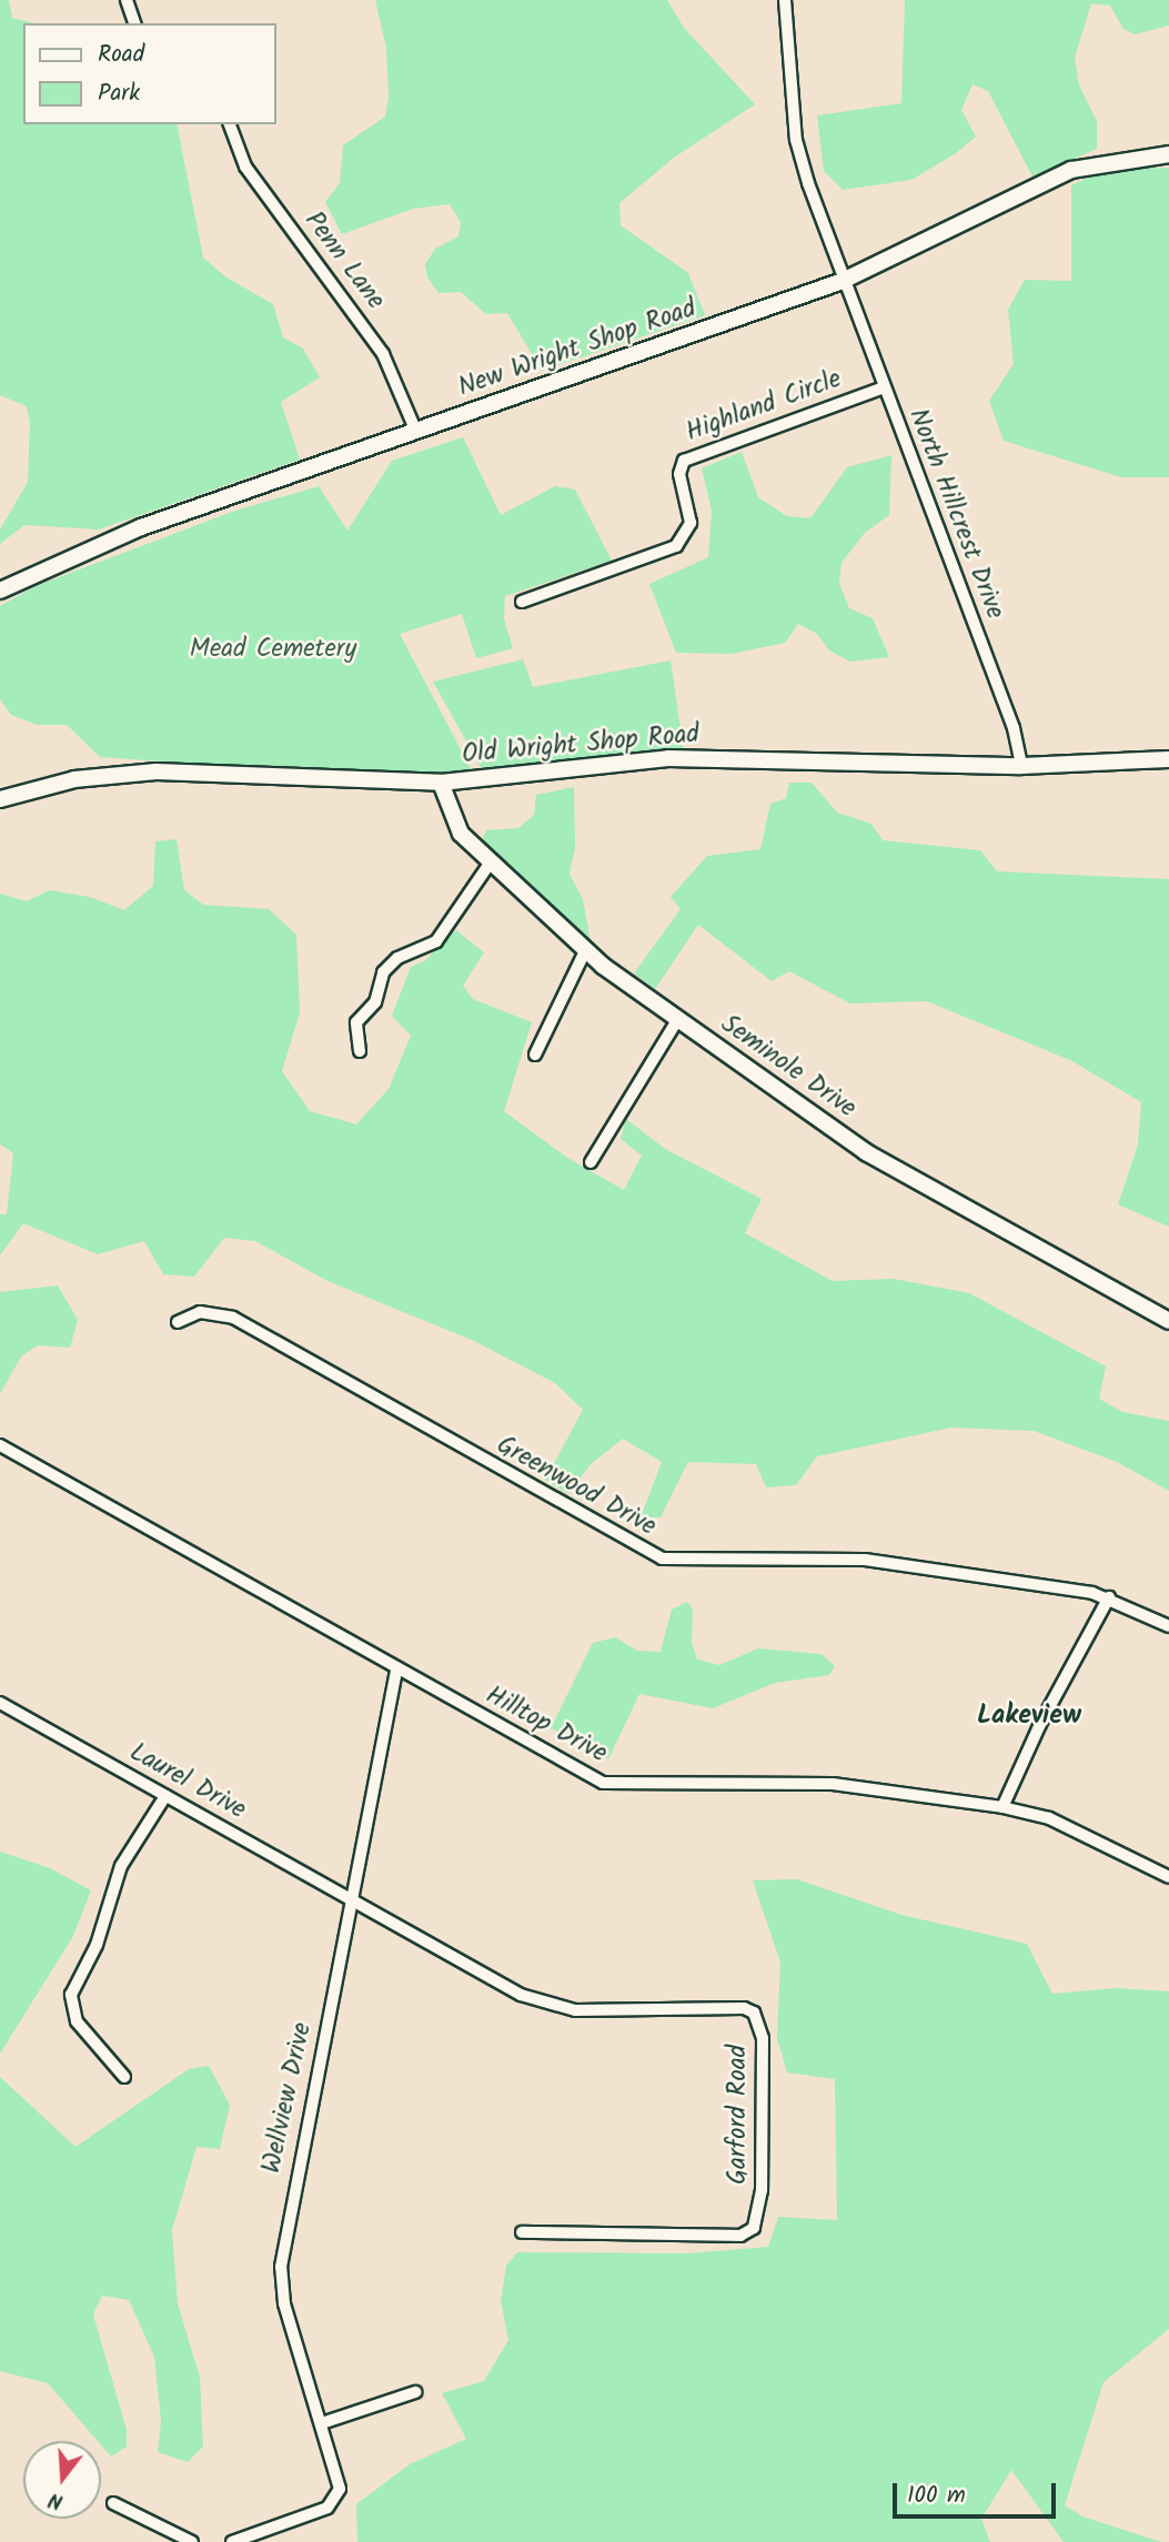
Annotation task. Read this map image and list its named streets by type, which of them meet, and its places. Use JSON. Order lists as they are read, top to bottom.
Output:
{
  "streets": {
    "street": [
      "Penn Lane",
      "New Wright Shop Road",
      "Highland Circle",
      "North Hillcrest Drive",
      "Old Wright Shop Road",
      "Seminole Drive",
      "Greenwood Drive",
      "Hilltop Drive",
      "Laurel Drive",
      "Wellview Drive",
      "Garford Road"
    ]
  },
  "crossings": [
    ["Penn Lane", "New Wright Shop Road"],
    ["New Wright Shop Road", "North Hillcrest Drive"],
    ["Highland Circle", "North Hillcrest Drive"],
    ["North Hillcrest Drive", "Old Wright Shop Road"],
    ["Old Wright Shop Road", "Seminole Drive"],
    ["Hilltop Drive", "Wellview Drive"],
    ["Laurel Drive", "Wellview Drive"],
    ["Laurel Drive", "Garford Road"],
    ["Wellview Drive", "Garford Road"]
  ],
  "districts": ["Lakeview"],
  "parks": ["Mead Cemetery"],
  "legend": ["Road", "Park"],
  "scale_bar": "100 m",
  "north": "bottom"
}
